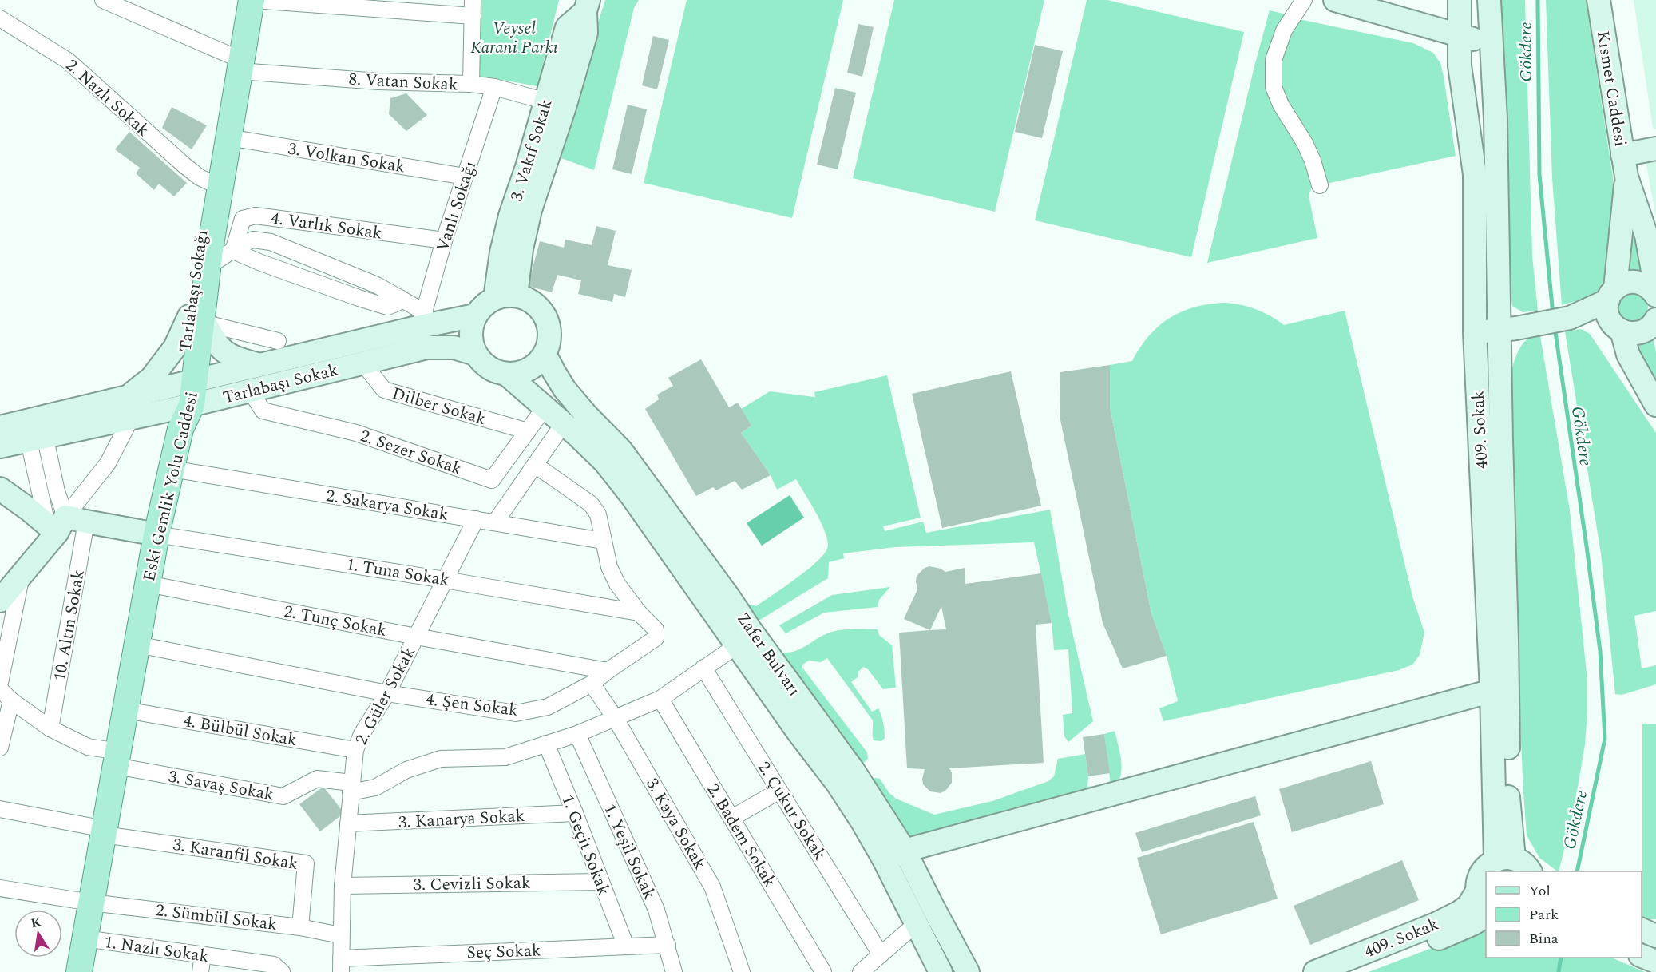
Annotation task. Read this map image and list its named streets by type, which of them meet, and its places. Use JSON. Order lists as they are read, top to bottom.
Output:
{
  "streets": {
    "main road": [
      "Kısmet Caddesi",
      "3. Vakıf Sokak",
      "Tarlabaşı Sokağı",
      "Tarlabaşı Sokak",
      "409. Sokak",
      "Eski Gemlik Yolu Caddesi",
      "Zafer Bulvarı"
    ],
    "street": [
      "8. Vatan Sokak",
      "2. Nazlı Sokak",
      "3. Volkan Sokak",
      "Vanlı Sokağı",
      "4. Varlık Sokak",
      "Dilber Sokak",
      "2. Sezer Sokak",
      "2. Sakarya Sokak",
      "1. Tuna Sokak",
      "2. Tunç Sokak",
      "10. Altın Sokak",
      "2. Güler Sokak",
      "4. Şen Sokak",
      "4. Bülbül Sokak",
      "3. Savaş Sokak",
      "2. Çukur Sokak",
      "3. Kanarya Sokak",
      "3. Kaya Sokak",
      "2. Badem Sokak",
      "1. Geçit Sokak",
      "1. Yeşil Sokak",
      "3. Karanfil Sokak",
      "3. Cevizli Sokak",
      "2. Sümbül Sokak",
      "1. Nazlı Sokak",
      "Seç Sokak"
    ]
  },
  "crossings": [
    ["8. Vatan Sokak", "3. Vakıf Sokak"],
    ["8. Vatan Sokak", "Vanlı Sokağı"],
    ["8. Vatan Sokak", "Eski Gemlik Yolu Caddesi"],
    ["2. Nazlı Sokak", "Tarlabaşı Sokağı"],
    ["3. Vakıf Sokak", "Tarlabaşı Sokak"],
    ["3. Vakıf Sokak", "Zafer Bulvarı"],
    ["3. Volkan Sokak", "Vanlı Sokağı"],
    ["3. Volkan Sokak", "Tarlabaşı Sokağı"],
    ["3. Volkan Sokak", "Eski Gemlik Yolu Caddesi"],
    ["Vanlı Sokağı", "4. Varlık Sokak"],
    ["Tarlabaşı Sokağı", "Eski Gemlik Yolu Caddesi"],
    ["Tarlabaşı Sokak", "Dilber Sokak"],
    ["Tarlabaşı Sokak", "2. Sezer Sokak"],
    ["Tarlabaşı Sokak", "Eski Gemlik Yolu Caddesi"],
    ["Tarlabaşı Sokak", "Zafer Bulvarı"],
    ["Dilber Sokak", "2. Sezer Sokak"],
    ["2. Sezer Sokak", "Zafer Bulvarı"],
    ["Eski Gemlik Yolu Caddesi", "2. Sakarya Sokak"],
    ["Eski Gemlik Yolu Caddesi", "1. Tuna Sokak"],
    ["Eski Gemlik Yolu Caddesi", "2. Tunç Sokak"],
    ["Eski Gemlik Yolu Caddesi", "4. Şen Sokak"],
    ["Eski Gemlik Yolu Caddesi", "4. Bülbül Sokak"],
    ["Eski Gemlik Yolu Caddesi", "3. Savaş Sokak"],
    ["Eski Gemlik Yolu Caddesi", "3. Karanfil Sokak"],
    ["Eski Gemlik Yolu Caddesi", "2. Sümbül Sokak"],
    ["Eski Gemlik Yolu Caddesi", "1. Nazlı Sokak"],
    ["2. Sakarya Sokak", "2. Güler Sokak"],
    ["2. Sakarya Sokak", "4. Şen Sokak"],
    ["1. Tuna Sokak", "2. Güler Sokak"],
    ["1. Tuna Sokak", "4. Şen Sokak"],
    ["2. Tunç Sokak", "2. Güler Sokak"],
    ["2. Tunç Sokak", "4. Şen Sokak"],
    ["10. Altın Sokak", "3. Savaş Sokak"],
    ["2. Güler Sokak", "4. Şen Sokak"],
    ["2. Güler Sokak", "4. Bülbül Sokak"],
    ["2. Güler Sokak", "3. Savaş Sokak"],
    ["2. Güler Sokak", "3. Kanarya Sokak"],
    ["2. Güler Sokak", "3. Cevizli Sokak"],
    ["2. Güler Sokak", "2. Sümbül Sokak"],
    ["2. Güler Sokak", "Seç Sokak"],
    ["4. Şen Sokak", "3. Kaya Sokak"],
    ["3. Savaş Sokak", "3. Kaya Sokak"],
    ["3. Savaş Sokak", "1. Geçit Sokak"],
    ["3. Savaş Sokak", "1. Yeşil Sokak"],
    ["3. Kanarya Sokak", "1. Geçit Sokak"],
    ["1. Geçit Sokak", "3. Cevizli Sokak"],
    ["1. Geçit Sokak", "Seç Sokak"],
    ["1. Yeşil Sokak", "Seç Sokak"],
    ["3. Karanfil Sokak", "2. Sümbül Sokak"]
  ],
  "water": ["Gökdere"],
  "parks": ["Veysel Karani Parkı"],
  "legend": ["Yol", "Park", "Bina"],
  "north": "top"
}
